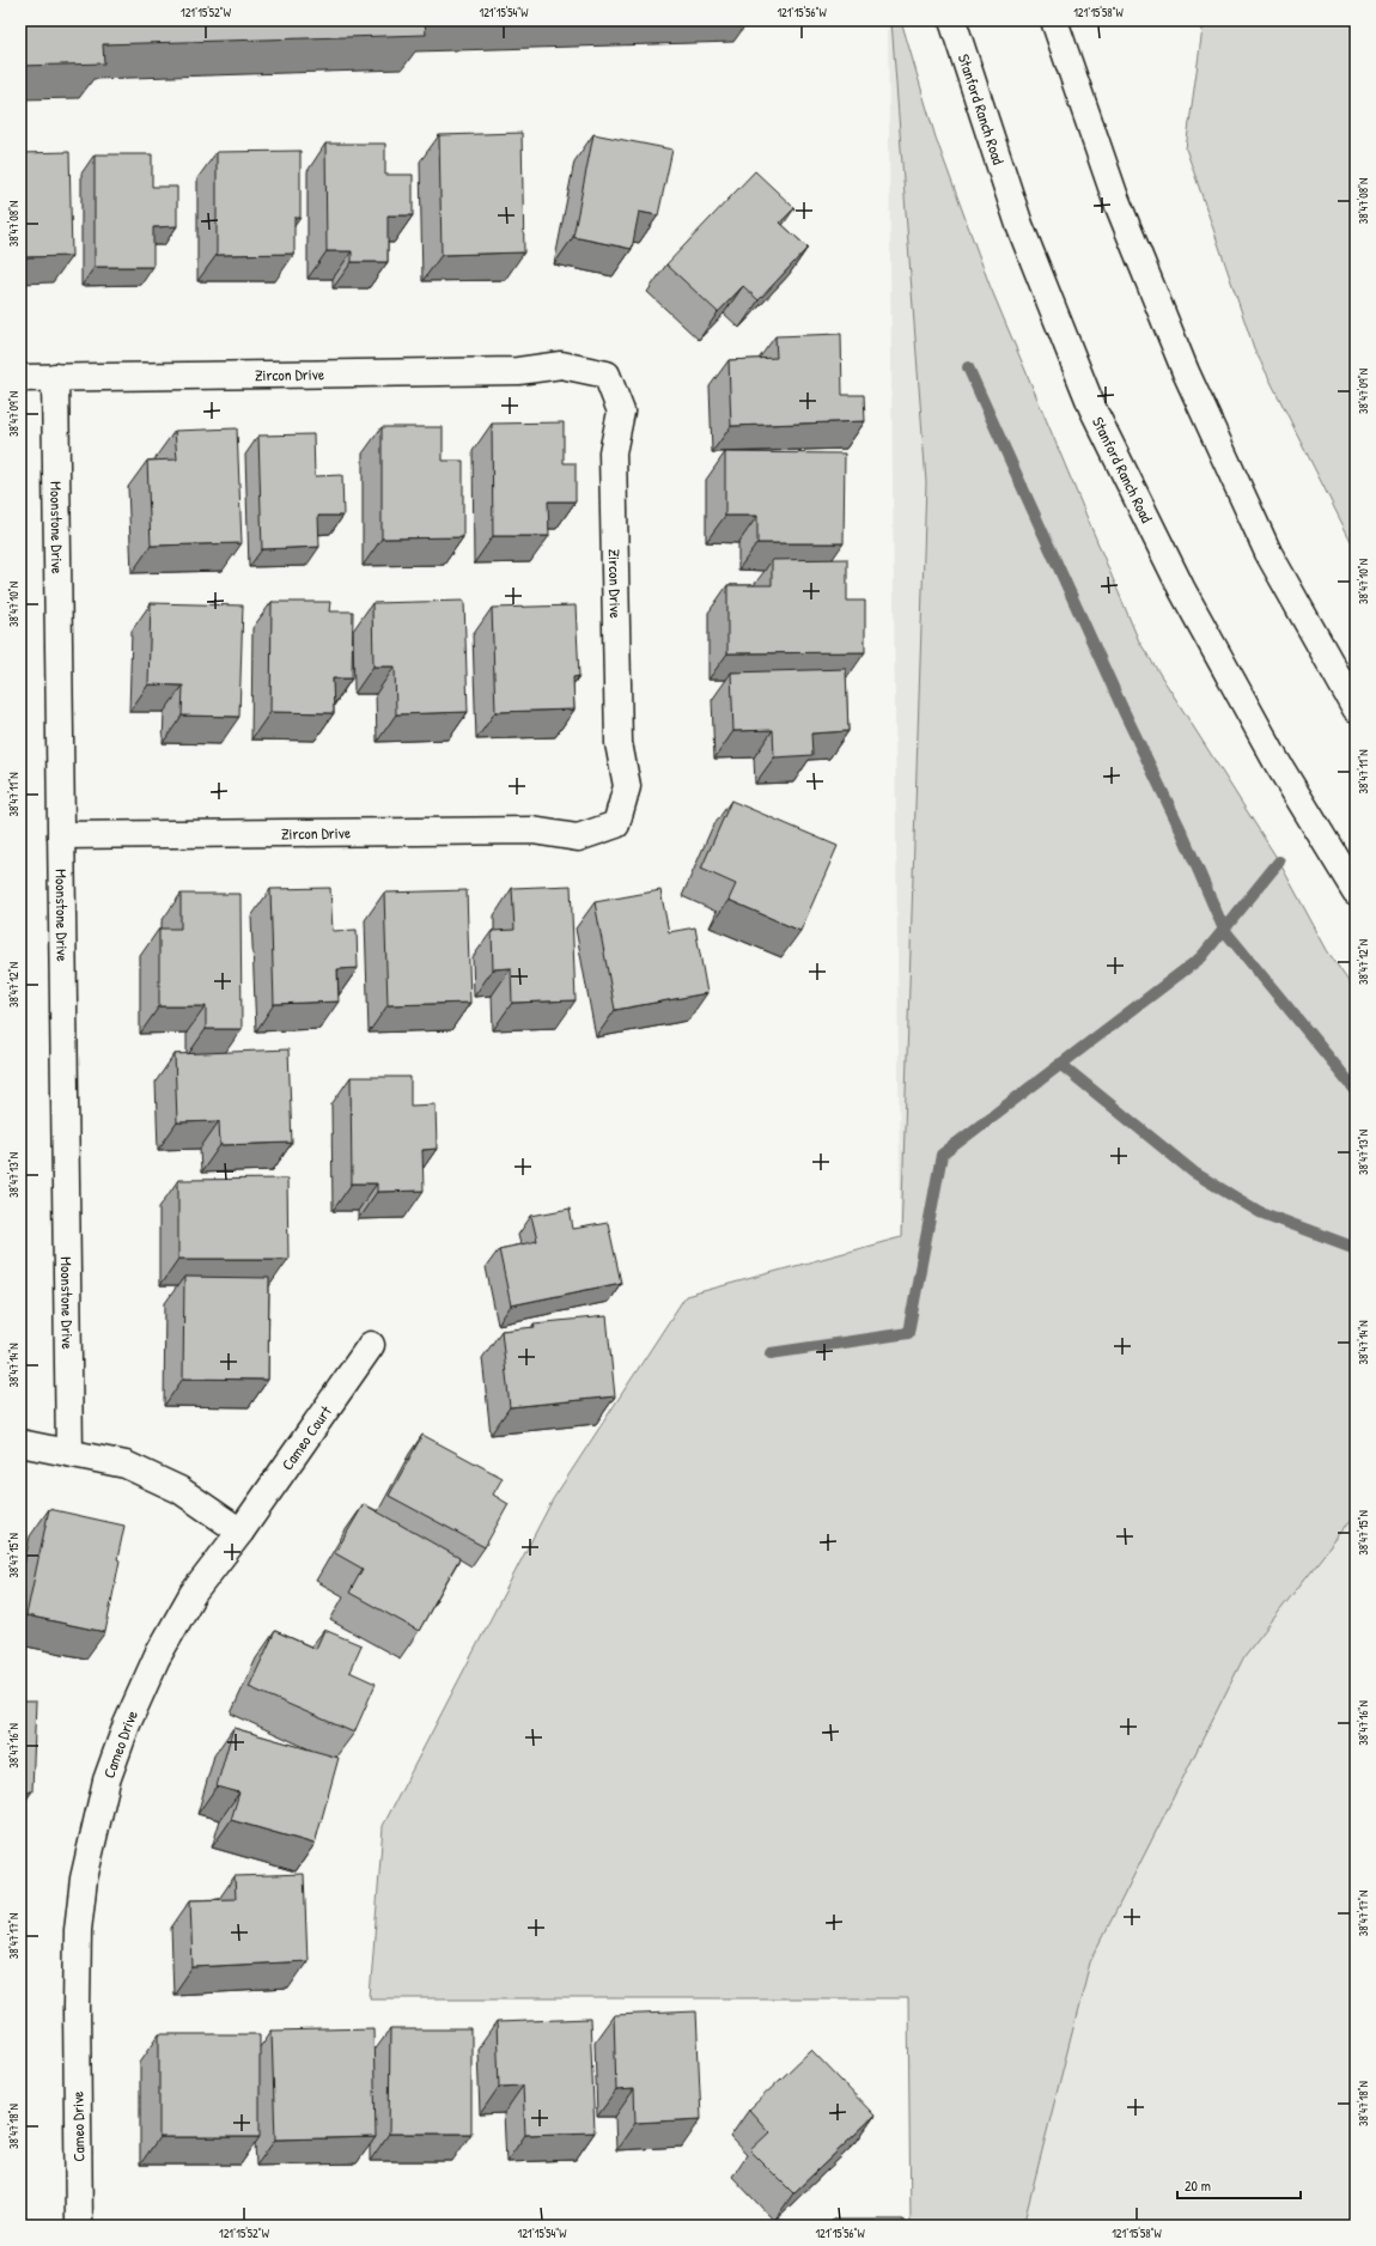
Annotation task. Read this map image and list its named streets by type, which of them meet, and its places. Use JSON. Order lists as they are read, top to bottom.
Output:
{
  "streets": {
    "street": [
      "Stanford Ranch Road",
      "Zircon Drive",
      "Moonstone Drive",
      "Cameo Court",
      "Cameo Drive"
    ]
  },
  "crossings": [
    ["Zircon Drive", "Moonstone Drive"],
    ["Cameo Court", "Cameo Drive"]
  ],
  "scale_bar": "20 m",
  "coordinates": [
    "121°15'52\"W",
    "121°15'54\"W",
    "121°15'56\"W",
    "121°15'58\"W",
    "38°47'08\"N",
    "38°47'09\"N",
    "38°47'10\"N",
    "38°47'11\"N",
    "38°47'12\"N",
    "38°47'13\"N",
    "38°47'14\"N",
    "38°47'15\"N",
    "38°47'16\"N",
    "38°47'17\"N",
    "38°47'18\"N"
  ]
}
